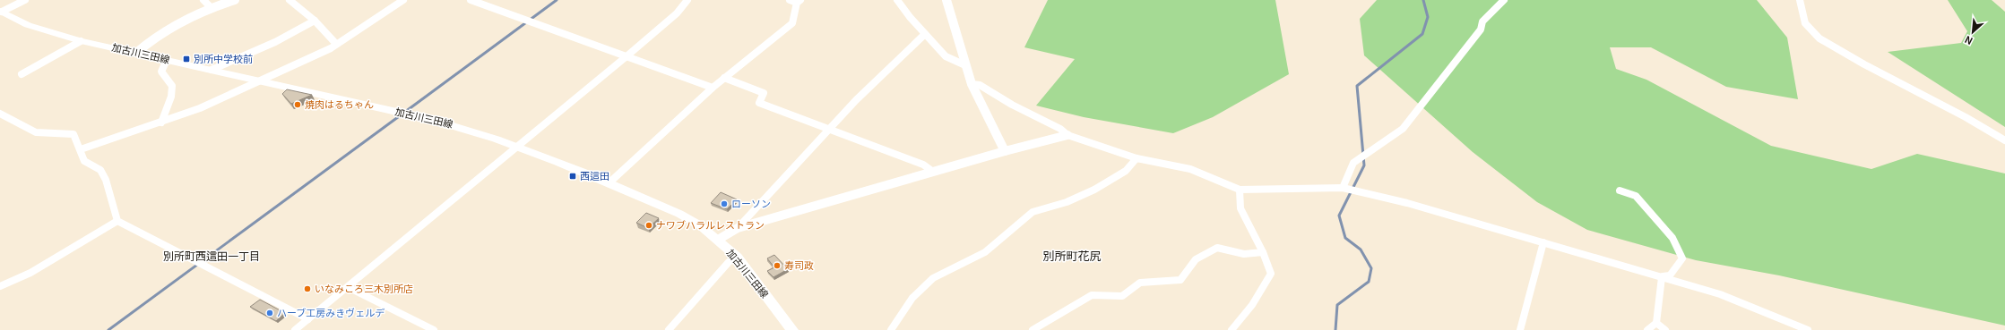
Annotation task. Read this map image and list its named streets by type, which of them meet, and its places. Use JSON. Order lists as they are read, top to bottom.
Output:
{
  "streets": {
    "main road": ["加古川三田線"]
  },
  "districts": ["別所町花尻", "別所町西這田一丁目"],
  "places": {
    "transit": ["別所中学校前", "西這田"],
    "other": [
      "焼肉はるちゃん",
      "ローソン",
      "ナワブハラルレストラン",
      "寿司政",
      "いなみころ三木別所店",
      "ハーブ工房みきヴェルデ"
    ]
  },
  "north": "bottom left"
}
